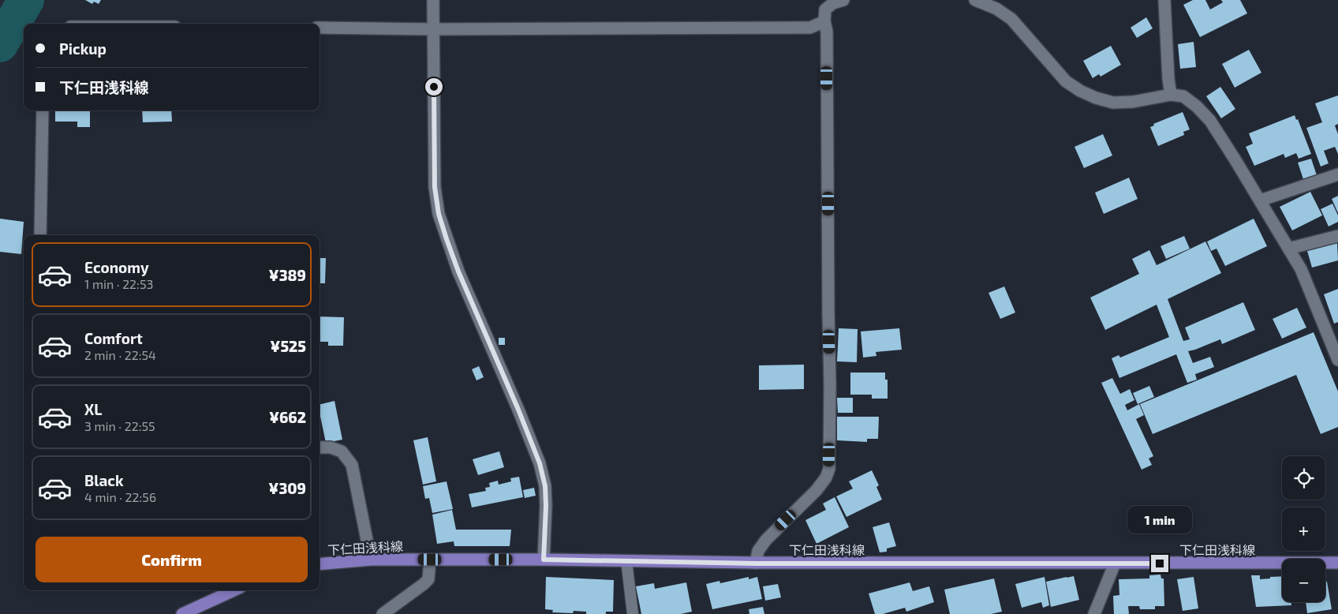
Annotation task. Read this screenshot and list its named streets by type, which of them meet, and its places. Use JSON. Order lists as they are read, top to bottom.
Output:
{
  "streets": {
    "main road": ["下仁田浅科線"]
  },
  "page": {
    "banner": ["Pickup", "下仁田浅科線"],
    "list": [
      {
        "name": "Economy",
        "note": "1 min · 22:53",
        "value": "¥389"
      },
      {
        "name": "Comfort",
        "note": "2 min · 22:54",
        "value": "¥525"
      },
      {
        "name": "XL",
        "note": "3 min · 22:55",
        "value": "¥662"
      },
      {
        "name": "Black",
        "note": "4 min · 22:56",
        "value": "¥309"
      }
    ],
    "map_buttons": ["+", "−"],
    "bubble": "1 min",
    "buttons": "Confirm"
  }
}
